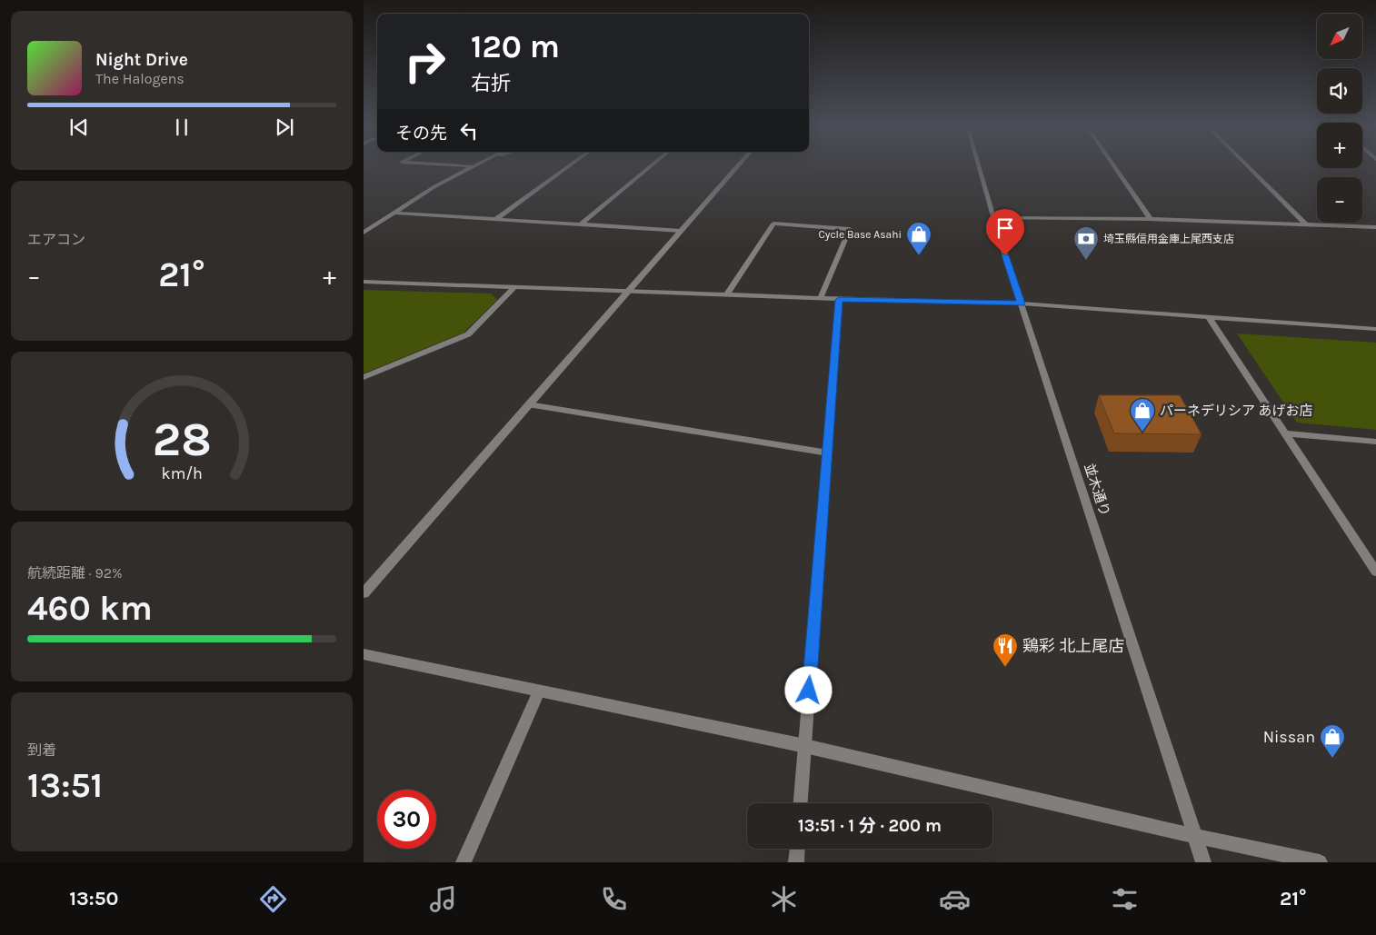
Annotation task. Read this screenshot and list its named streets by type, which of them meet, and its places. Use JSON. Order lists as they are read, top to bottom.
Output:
{
  "streets": {
    "street": ["並木通り"]
  },
  "places": {
    "shop": ["Cycle Base Asahi", "パーネデリシア あげお店", "Nissan"],
    "bank": ["埼玉縣信用金庫上尾西支店"],
    "restaurant": ["鶏彩 北上尾店"]
  },
  "north": "bottom left",
  "page": {
    "map_buttons": ["+", "−"],
    "turn": ["120 m", "右折"],
    "song": ["Night Drive", "The Halogens"],
    "then": "その先",
    "tile": [
      "エアコン",
      ["航続距離 · 92%", "460 km"],
      ["到着", "13:51"]
    ],
    "heat": ["−", "21°", "+"],
    "limit": "30",
    "trip": "13:51 · 1 分 · 200 m",
    "tabs": ["13:50", "21°"],
    "gauge": ["28", "km/h"]
  }
}
